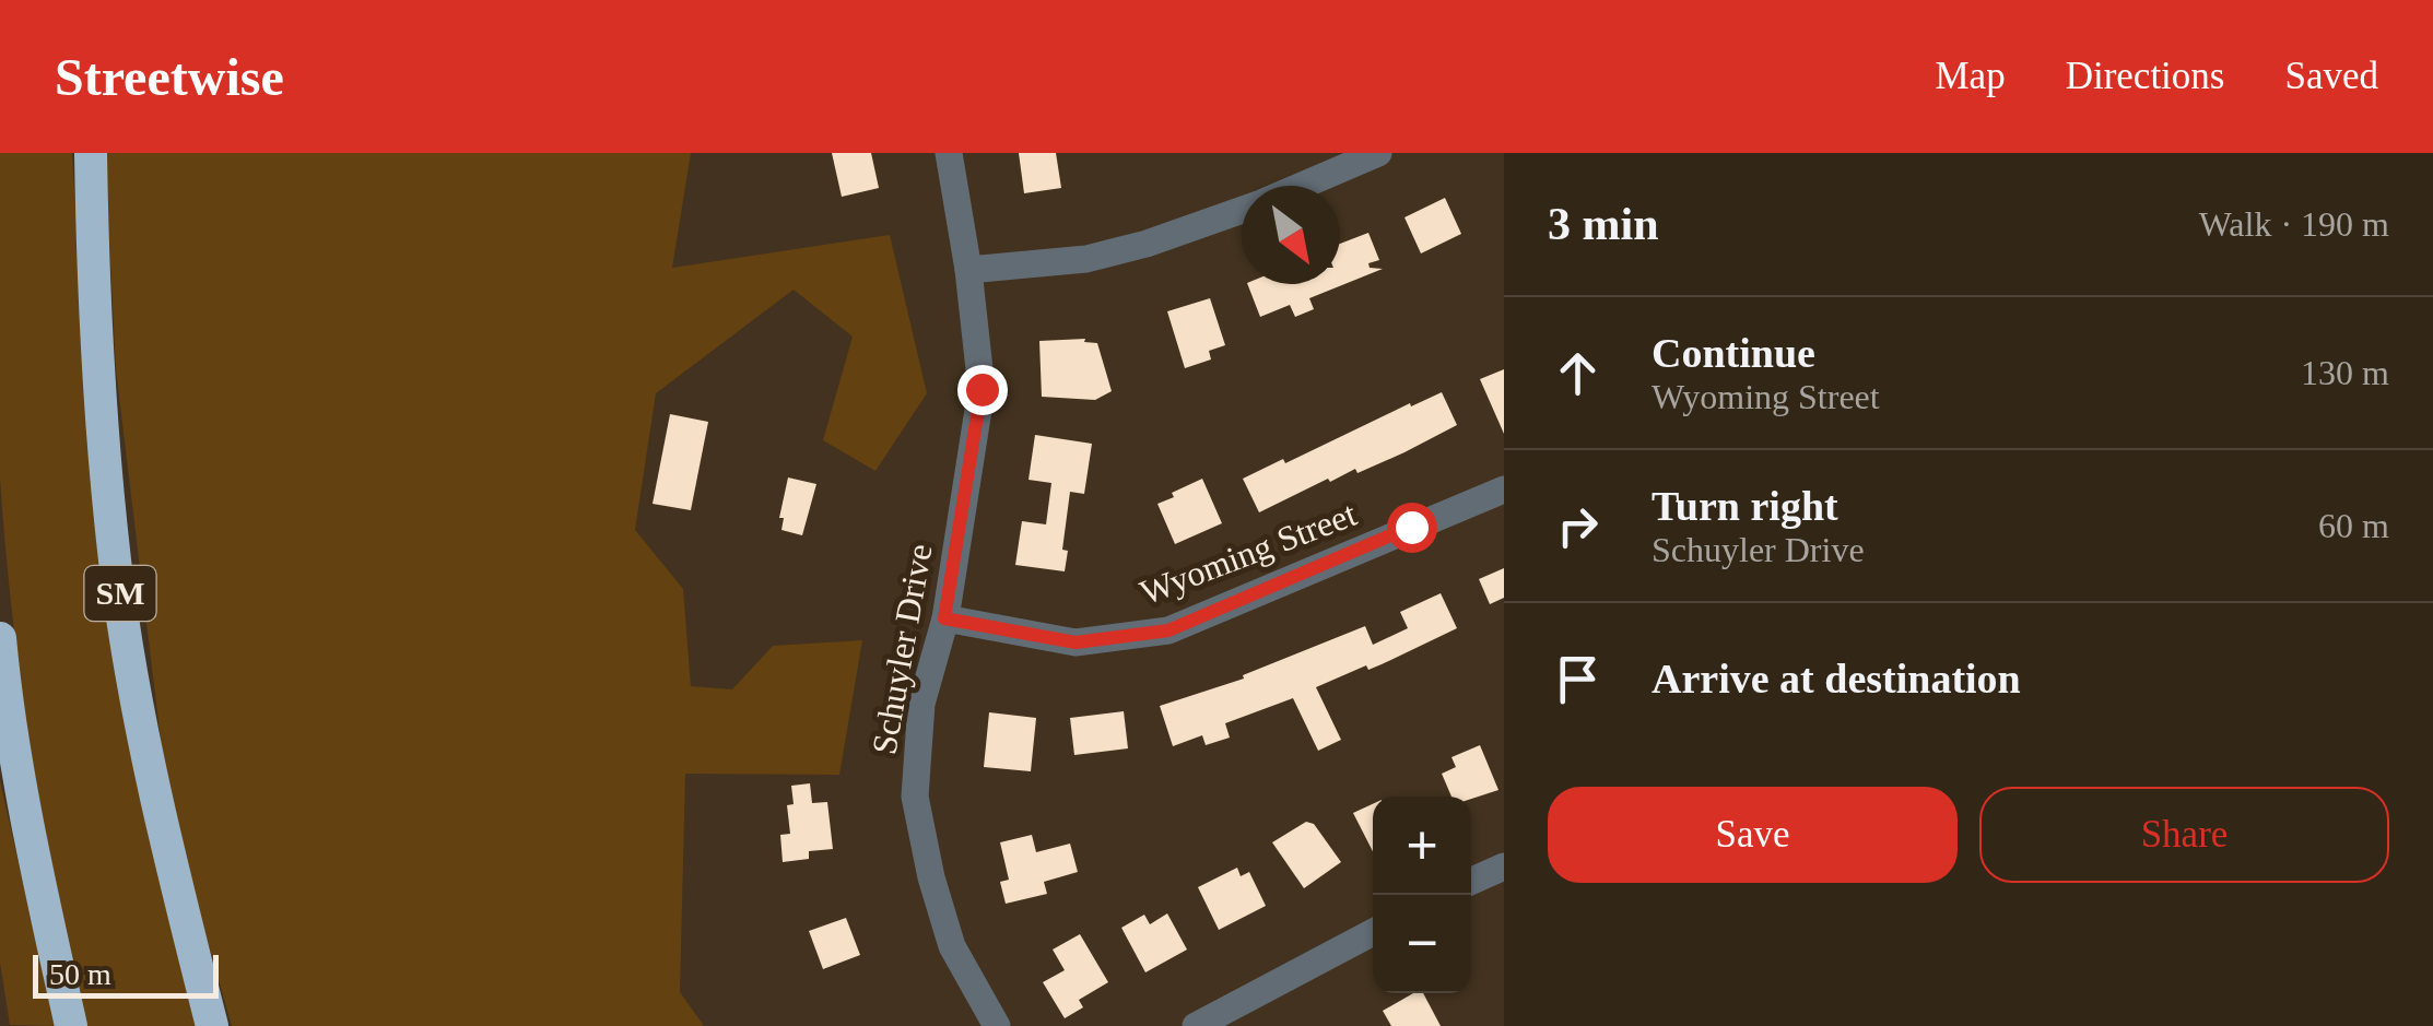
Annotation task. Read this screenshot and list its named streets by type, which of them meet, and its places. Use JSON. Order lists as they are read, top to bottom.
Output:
{
  "streets": {
    "highway": ["SM"],
    "street": ["Wyoming Street", "Schuyler Drive"]
  },
  "crossings": [
    ["Wyoming Street", "Schuyler Drive"]
  ],
  "scale_bar": "50 m",
  "north": "bottom right",
  "page": {
    "header": "Streetwise",
    "nav": ["Map", "Directions", "Saved"],
    "heading": ["3 min", "Walk · 190 m"],
    "list": [
      ["Continue", "Wyoming Street", "130 m"],
      ["Turn right", "Schuyler Drive", "60 m"],
      "Arrive at destination"
    ],
    "buttons": ["Save", "Share"],
    "map_buttons": ["+", "−"],
    "scale": "50 m"
  }
}
